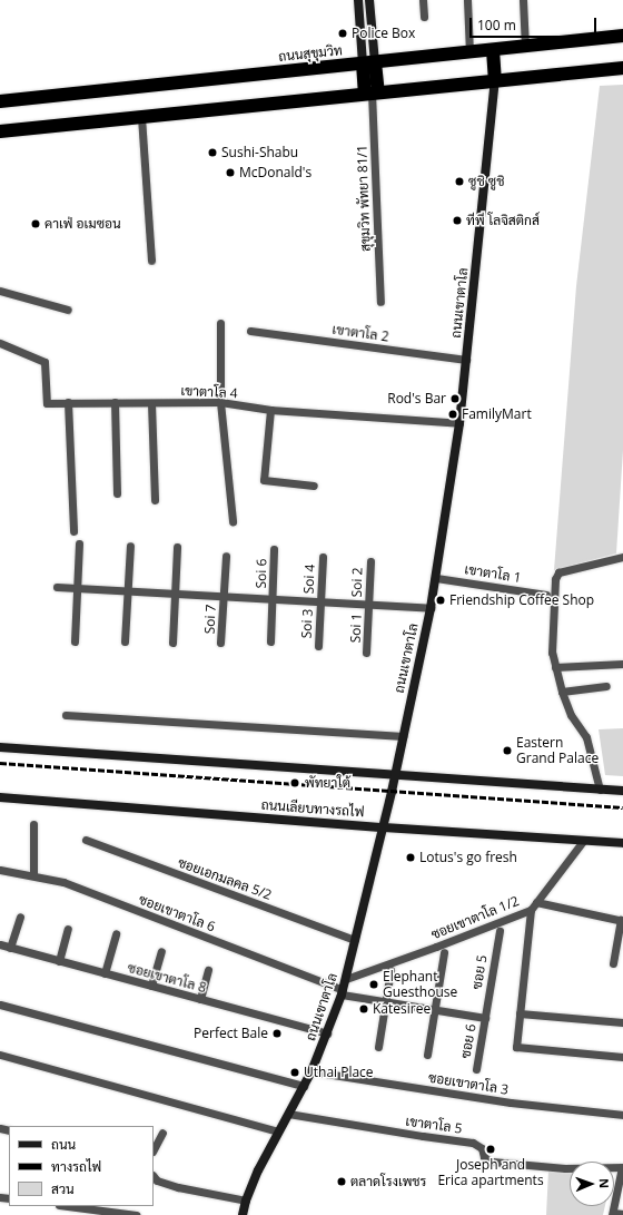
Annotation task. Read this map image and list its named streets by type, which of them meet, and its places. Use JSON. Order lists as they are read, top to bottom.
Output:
{
  "streets": {
    "highway": ["ถนนสุขุมวิท"],
    "street": [
      "สุขุมวิท พัทยา 81/1",
      "ถนนเขาตาโล",
      "เขาตาโล 2",
      "เขาตาโล 4",
      "Soi 6",
      "เขาตาโล 1",
      "Soi 4",
      "Soi 2",
      "Soi 7",
      "Soi 3",
      "Soi 1",
      "ถนนเลียบทางรถไฟ",
      "ซอยเอกมลคล 5/2",
      "ซอยเขาตาโล 6",
      "ซอยเขาตาโล 1/2",
      "ซอย 5",
      "ซอยเขาตาโล 8",
      "ซอย 6",
      "ซอยเขาตาโล 3",
      "เขาตาโล 5"
    ]
  },
  "crossings": [
    ["ถนนเขาตาโล", "เขาตาโล 2"],
    ["ถนนเขาตาโล", "เขาตาโล 4"],
    ["ถนนเขาตาโล", "เขาตาโล 1"],
    ["ถนนเขาตาโล", "ถนนเลียบทางรถไฟ"],
    ["ถนนเขาตาโล", "ซอยเอกมลคล 5/2"],
    ["ถนนเขาตาโล", "ซอยเขาตาโล 6"],
    ["ถนนเขาตาโล", "ซอยเขาตาโล 1/2"],
    ["ถนนเขาตาโล", "ซอยเขาตาโล 8"],
    ["ถนนเขาตาโล", "ซอยเขาตาโล 3"],
    ["ถนนเขาตาโล", "เขาตาโล 5"],
    ["Soi 4", "Soi 3"],
    ["Soi 2", "Soi 1"],
    ["ถนนเลียบทางรถไฟ", "ซอยเขาตาโล 1/2"],
    ["ซอยเขาตาโล 6", "ซอย 5"],
    ["ซอยเขาตาโล 6", "ซอย 6"],
    ["ซอย 5", "ซอย 6"]
  ],
  "places": [
    "Police Box",
    "Sushi-Shabu",
    "McDonald's",
    "ซูชิ ซูชิ",
    "ทีพี โลจิสติกส์",
    "คาเฟ่ อเมซอน",
    "Rod's Bar",
    "FamilyMart",
    "Friendship Coffee Shop",
    "Eastern Grand Palace",
    "พัทยาใต้",
    "Lotus's go fresh",
    "Elephant Guesthouse",
    "Katesiree",
    "Perfect Bale",
    "Uthai Place",
    "Joseph and Erica apartments",
    "ตลาดโรงเพชร"
  ],
  "legend": ["ถนน", "ทางรถไฟ", "สวน"],
  "scale_bar": "100 m",
  "north": "right"
}
